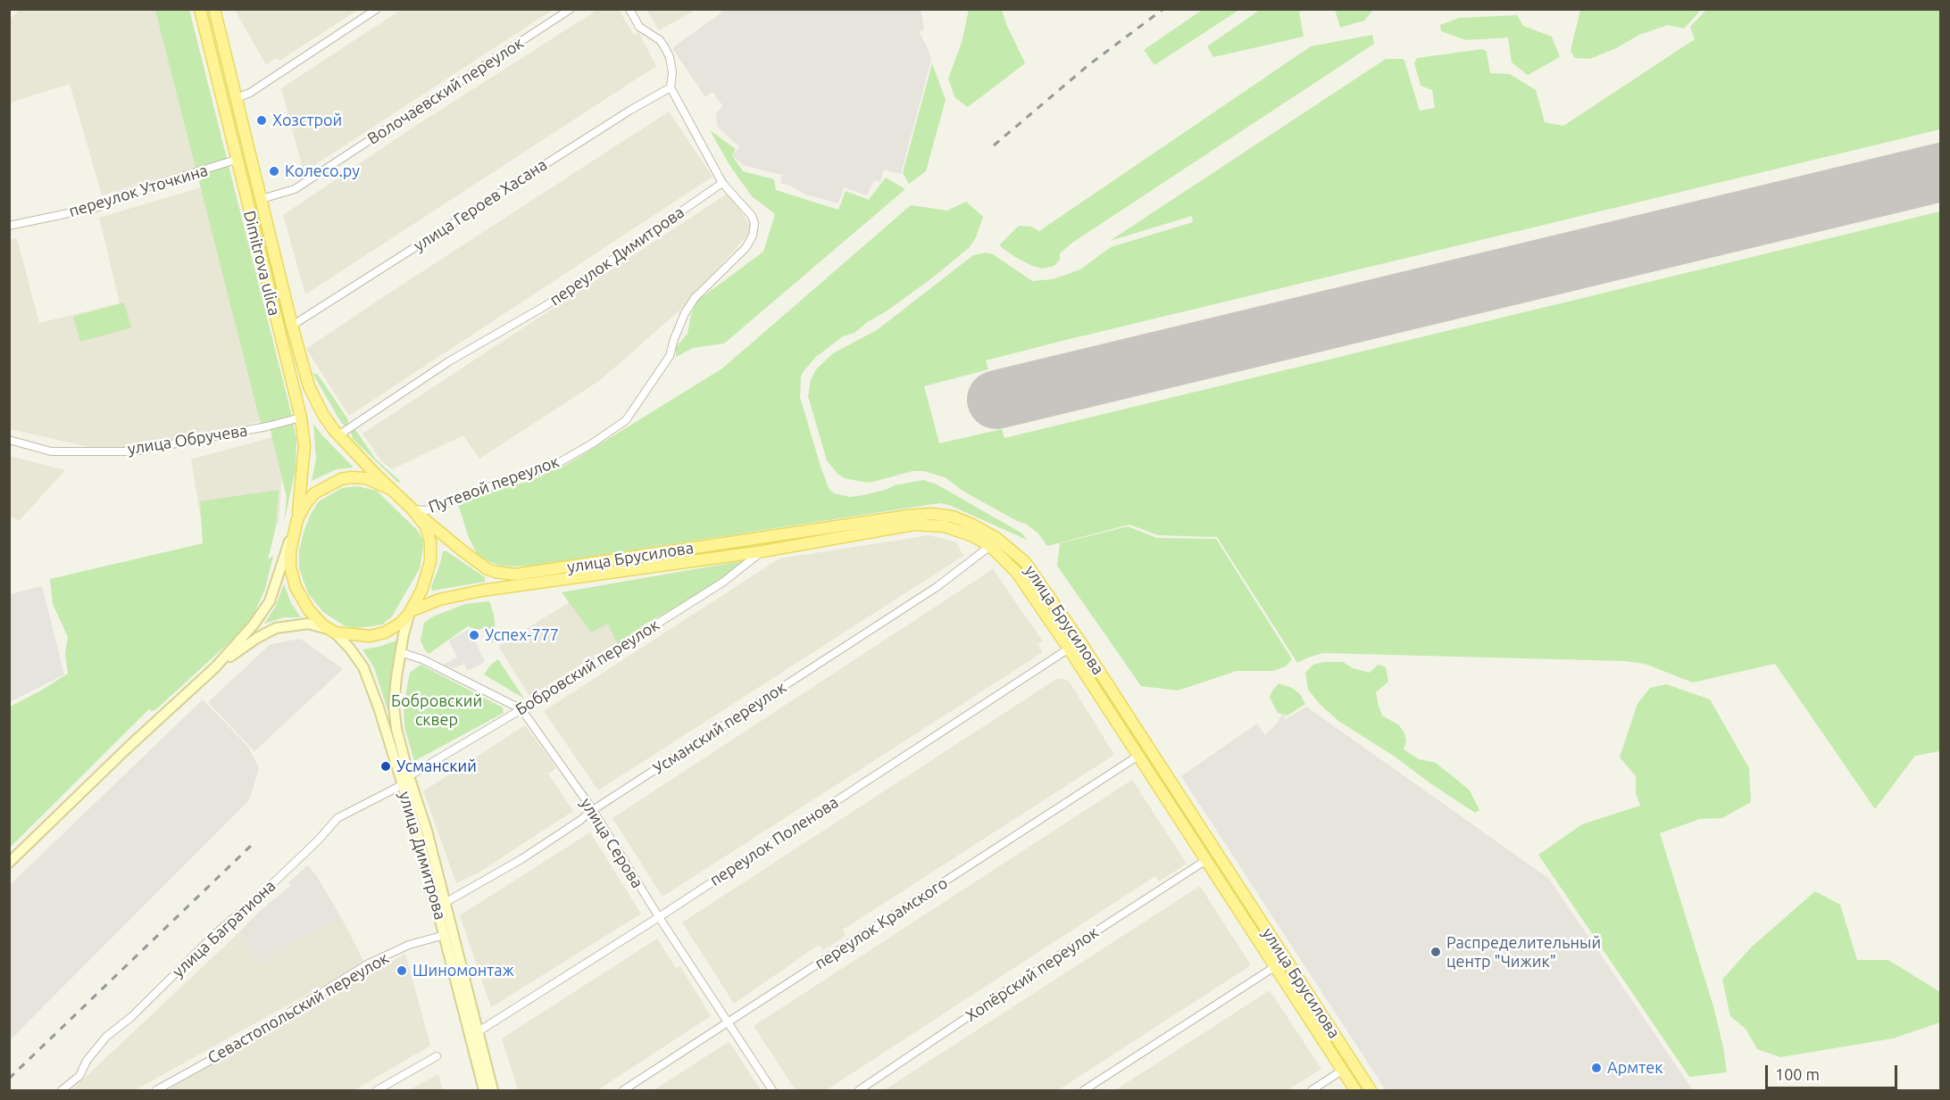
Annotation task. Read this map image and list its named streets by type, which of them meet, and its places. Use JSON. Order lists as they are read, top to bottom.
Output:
{
  "streets": {
    "main road": ["Dimitrova ulica", "улица Брусилова", "улица Димитрова"],
    "street": [
      "Волочаевский переулок",
      "переулок Уточкина",
      "улица Героев Хасана",
      "переулок Димитрова",
      "улица Обручева",
      "Путевой переулок",
      "Бобровский переулок",
      "Усманский переулок",
      "переулок Поленова",
      "улица Серова",
      "переулок Крамского",
      "улица Багратиона",
      "Хопёрский переулок",
      "Севастопольский переулок"
    ]
  },
  "crossings": [
    ["Волочаевский переулок", "Dimitrova ulica"],
    ["переулок Уточкина", "Dimitrova ulica"],
    ["улица Героев Хасана", "Dimitrova ulica"],
    ["переулок Димитрова", "Dimitrova ulica"],
    ["переулок Димитрова", "Путевой переулок"],
    ["Dimitrova ulica", "улица Обручева"],
    ["Dimitrova ulica", "Путевой переулок"],
    ["Dimitrova ulica", "улица Брусилова"],
    ["Dimitrova ulica", "улица Димитрова"],
    ["Путевой переулок", "улица Брусилова"],
    ["Путевой переулок", "улица Димитрова"],
    ["улица Брусилова", "Бобровский переулок"],
    ["улица Брусилова", "Усманский переулок"],
    ["улица Брусилова", "переулок Поленова"],
    ["улица Брусилова", "улица Димитрова"],
    ["улица Брусилова", "переулок Крамского"],
    ["улица Брусилова", "Хопёрский переулок"],
    ["Бобровский переулок", "улица Серова"],
    ["Бобровский переулок", "улица Димитрова"],
    ["Усманский переулок", "улица Серова"],
    ["переулок Поленова", "улица Серова"],
    ["улица Серова", "улица Димитрова"],
    ["улица Серова", "переулок Крамского"],
    ["улица Димитрова", "улица Багратиона"],
    ["улица Димитрова", "Севастопольский переулок"]
  ],
  "parks": ["Бобровский сквер"],
  "places": [
    "Хозстрой",
    "Колесо.ру",
    "Успех-777",
    "Усманский",
    "Распределительный центр \"Чижик\"",
    "Шиномонтаж",
    "Армтек"
  ],
  "scale_bar": "100 m"
}
